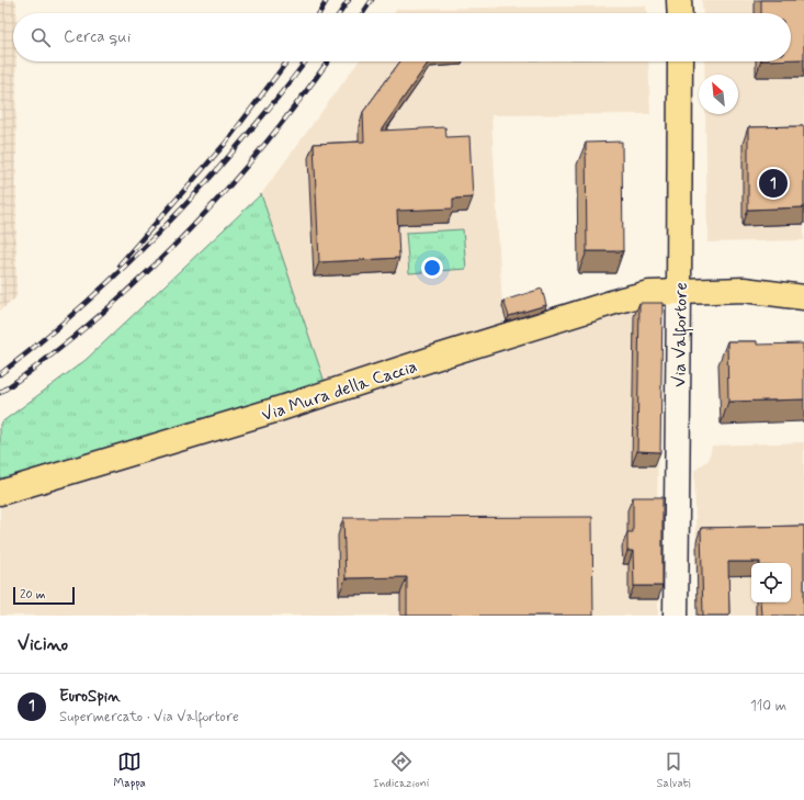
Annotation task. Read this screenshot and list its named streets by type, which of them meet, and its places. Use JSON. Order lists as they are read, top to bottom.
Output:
{
  "streets": {
    "main road": ["Via Valfortore", "Via Mura della Caccia"]
  },
  "crossings": [
    ["Via Valfortore", "Via Mura della Caccia"]
  ],
  "scale_bar": "20 m",
  "north": "top left",
  "page": {
    "search": "Cerca qui",
    "pins": "1",
    "scale": "20 m",
    "heading": "Vicino",
    "list": [
      {
        "mark": "1",
        "name": "EuroSpin",
        "note": "Supermercato · Via Valfortore",
        "value": "110 m"
      }
    ],
    "nav": ["Mappa", "Indicazioni", "Salvati"]
  }
}
